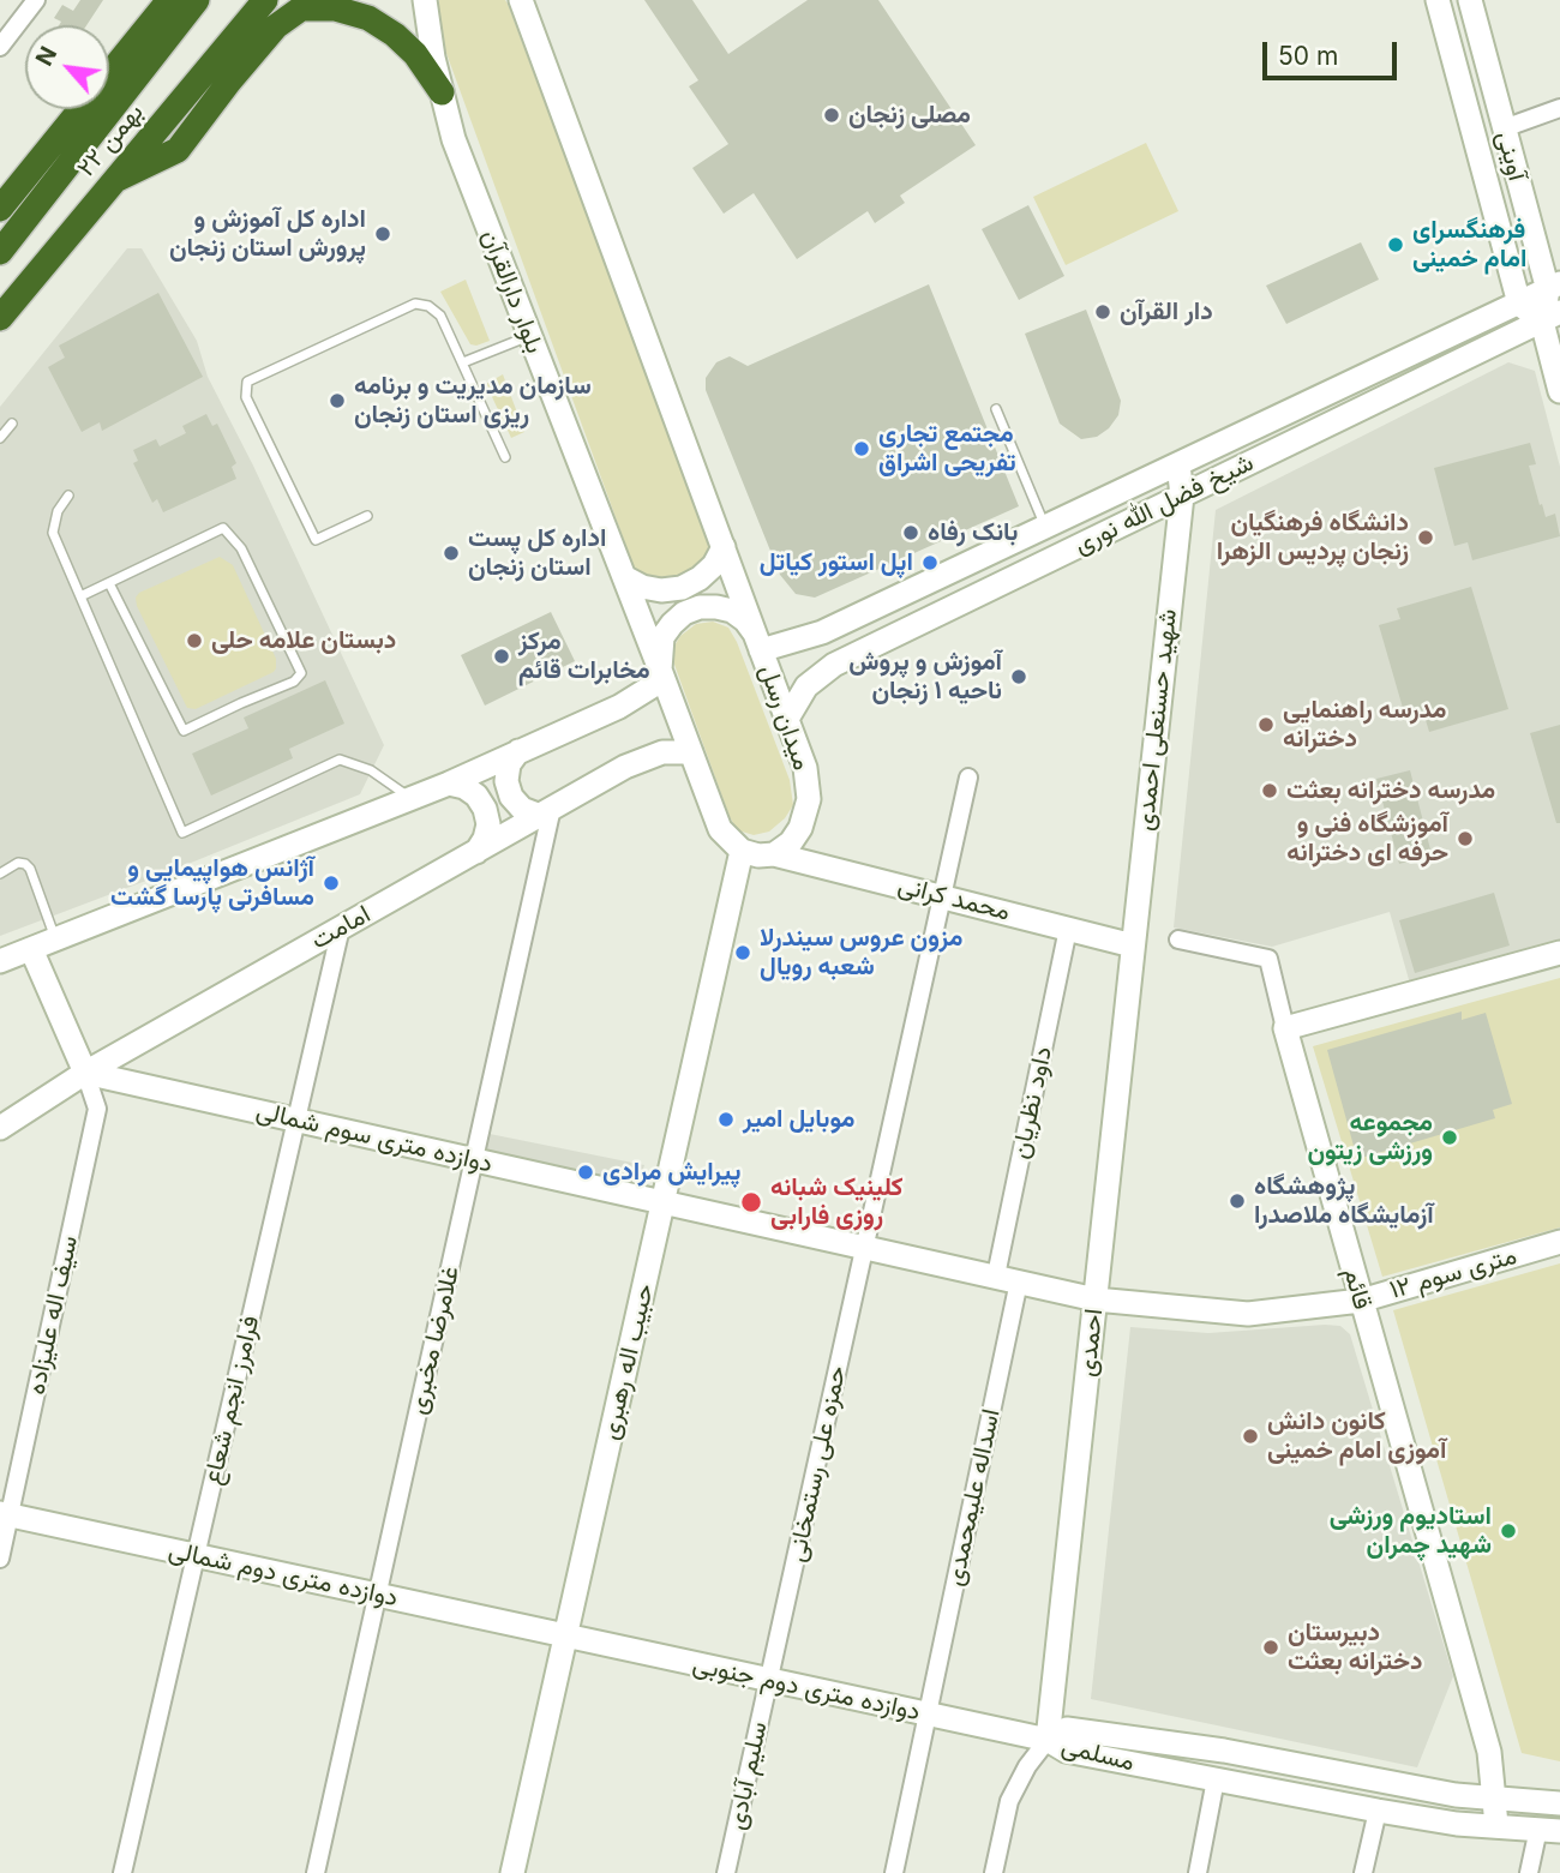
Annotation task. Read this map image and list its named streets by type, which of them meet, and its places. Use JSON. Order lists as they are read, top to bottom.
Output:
{
  "streets": {
    "highway": ["۲۲ بهمن"],
    "main road": [
      "آوینی",
      "بلوار دارالقرآن",
      "شیخ فضل الله نوری",
      "میدان رسل",
      "شهید حسنعلی احمدی",
      "محمد کرانی",
      "امامت",
      "دوازده متری سوم شمالی",
      "۱۲ متری سوم",
      "قائم",
      "احمدی",
      "حبیب اله رهبری",
      "دوازده متری دوم شمالی",
      "دوازده متری دوم جنوبی",
      "مسلمی"
    ],
    "street": [
      "داود نظریان",
      "سیف اله علیزاده",
      "غلامرضا مخبری",
      "فرامرز انجم شعاع",
      "حمزه علی رستمخانی",
      "اسداله علیمحمدی",
      "سلیم آبادی"
    ]
  },
  "crossings": [
    ["آوینی", "شیخ فضل الله نوری"],
    ["بلوار دارالقرآن", "میدان رسل"],
    ["شیخ فضل الله نوری", "میدان رسل"],
    ["شیخ فضل الله نوری", "شهید حسنعلی احمدی"],
    ["میدان رسل", "محمد کرانی"],
    ["شهید حسنعلی احمدی", "محمد کرانی"],
    ["شهید حسنعلی احمدی", "احمدی"],
    ["محمد کرانی", "داود نظریان"],
    ["محمد کرانی", "احمدی"],
    ["محمد کرانی", "حمزه علی رستمخانی"],
    ["امامت", "دوازده متری سوم شمالی"],
    ["امامت", "سیف اله علیزاده"],
    ["امامت", "غلامرضا مخبری"],
    ["امامت", "فرامرز انجم شعاع"],
    ["داود نظریان", "۱۲ متری سوم"],
    ["دوازده متری سوم شمالی", "۱۲ متری سوم"],
    ["دوازده متری سوم شمالی", "سیف اله علیزاده"],
    ["دوازده متری سوم شمالی", "غلامرضا مخبری"],
    ["دوازده متری سوم شمالی", "حبیب اله رهبری"],
    ["دوازده متری سوم شمالی", "فرامرز انجم شعاع"],
    ["دوازده متری سوم شمالی", "حمزه علی رستمخانی"],
    ["۱۲ متری سوم", "قائم"],
    ["۱۲ متری سوم", "احمدی"],
    ["۱۲ متری سوم", "حمزه علی رستمخانی"],
    ["۱۲ متری سوم", "اسداله علیمحمدی"],
    ["قائم", "مسلمی"],
    ["سیف اله علیزاده", "دوازده متری دوم شمالی"],
    ["غلامرضا مخبری", "دوازده متری دوم شمالی"],
    ["احمدی", "دوازده متری دوم جنوبی"],
    ["احمدی", "مسلمی"],
    ["حبیب اله رهبری", "دوازده متری دوم شمالی"],
    ["حبیب اله رهبری", "دوازده متری دوم جنوبی"],
    ["فرامرز انجم شعاع", "دوازده متری دوم شمالی"],
    ["حمزه علی رستمخانی", "دوازده متری دوم جنوبی"],
    ["حمزه علی رستمخانی", "سلیم آبادی"],
    ["اسداله علیمحمدی", "دوازده متری دوم جنوبی"],
    ["دوازده متری دوم شمالی", "دوازده متری دوم جنوبی"],
    ["دوازده متری دوم جنوبی", "مسلمی"],
    ["دوازده متری دوم جنوبی", "سلیم آبادی"]
  ],
  "places": [
    "مصلی زنجان",
    "اداره کل آموزش و پرورش استان زنجان",
    "فرهنگسرای امام خمینی",
    "دار القرآن",
    "سازمان مدیریت و برنامه ریزی استان زنجان",
    "مجتمع تجاری تفریحی اشراق",
    "بانک رفاه",
    "دانشگاه فرهنگیان زنجان پردیس الزهرا",
    "اداره کل پست استان زنجان",
    "اپل استور کیاتل",
    "دبستان علامه حلی",
    "مرکز مخابرات قائم",
    "آموزش و پروش ناحیه ۱ زنجان",
    "مدرسه راهنمایی دخترانه",
    "مدرسه دخترانه بعثت",
    "آموزشگاه فنی و حرفه ای دخترانه",
    "آژانس هواپیمایی و مسافرتی پارسا گشت",
    "مزون عروس سیندرلا شعبه رویال",
    "موبایل امیر",
    "مجموعه ورزشی زیتون",
    "پیرایش مرادی",
    "پژوهشگاه آزمایشگاه ملاصدرا",
    "کلینیک شبانه روزی فارابی",
    "کانون دانش آموزی امام خمینی",
    "استادیوم ورزشی شهید چمران",
    "دبیرستان دخترانه بعثت"
  ],
  "scale_bar": "50 m",
  "north": "top left"
}
